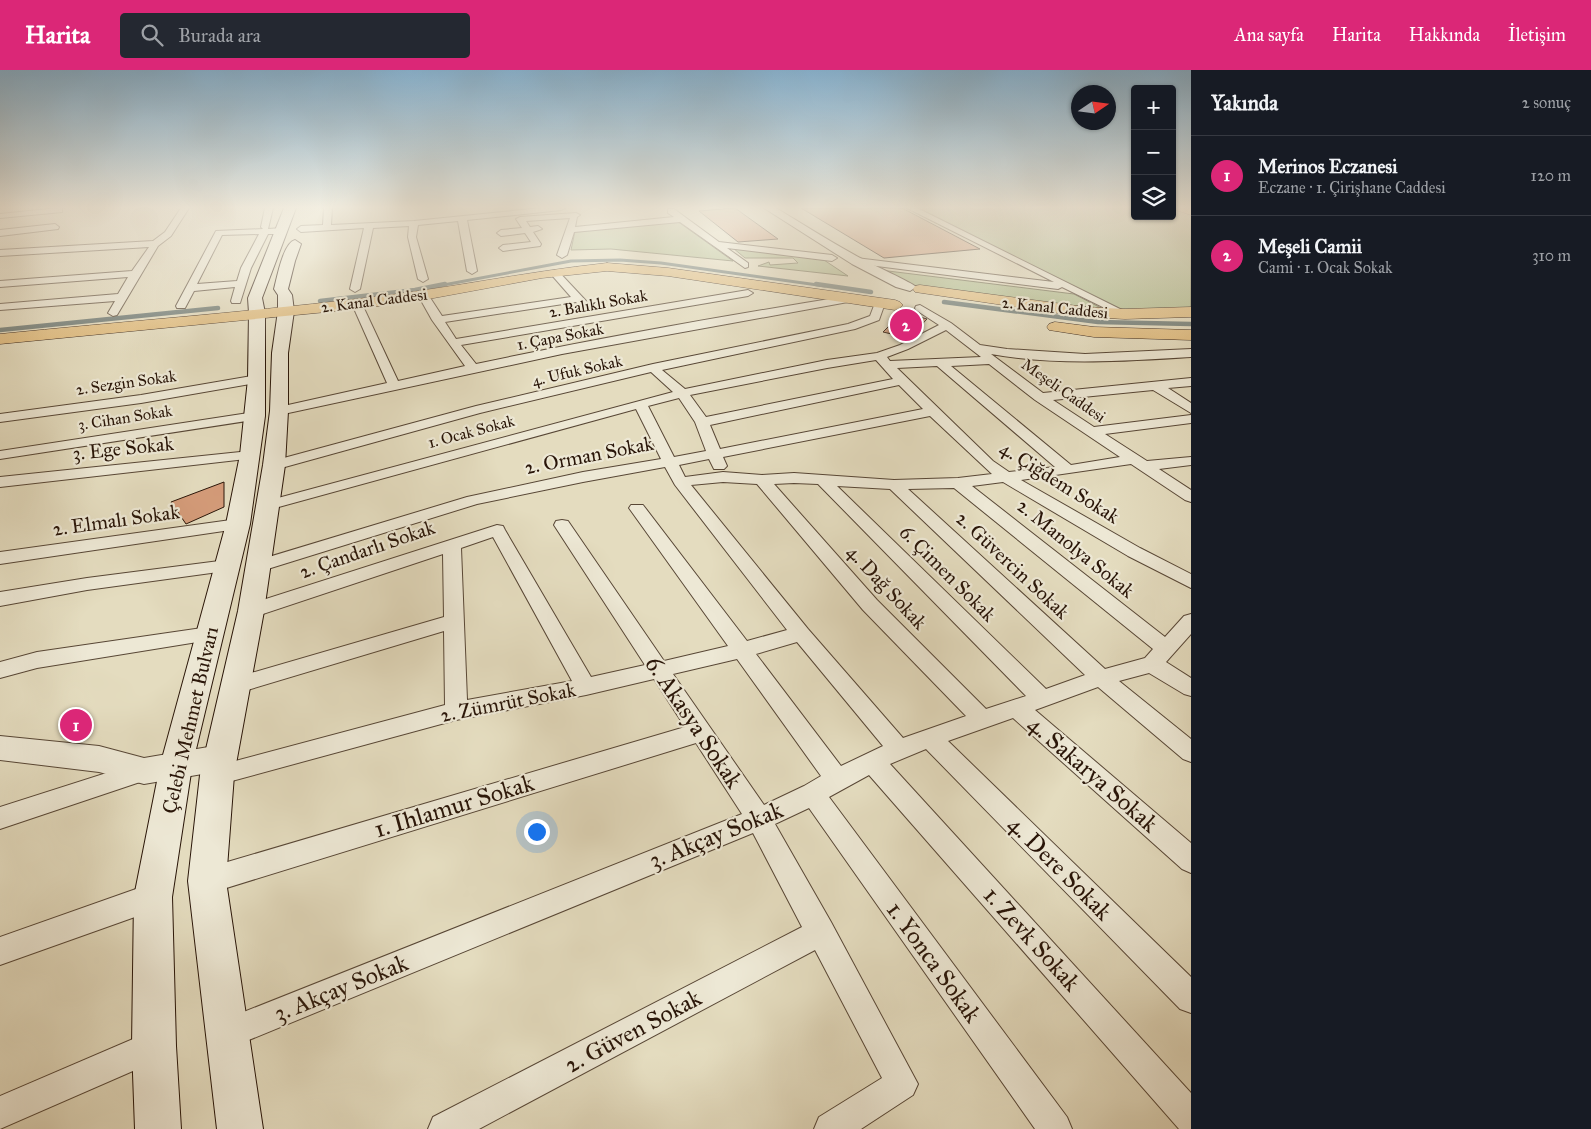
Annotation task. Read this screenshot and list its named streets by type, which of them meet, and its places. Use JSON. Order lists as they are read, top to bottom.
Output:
{
  "streets": {
    "main road": ["2. Kanal Caddesi", "Çelebi Mehmet Bulvarı"],
    "street": [
      "2. Balıklı Sokak",
      "1. Çapa Sokak",
      "4. Ufuk Sokak",
      "2. Sezgin Sokak",
      "Meşeli Caddesi",
      "3. Cihan Sokak",
      "1. Ocak Sokak",
      "3. Ege Sokak",
      "2. Orman Sokak",
      "4. Çiğdem Sokak",
      "2. Elmalı Sokak",
      "2. Manolya Sokak",
      "2. Çandarlı Sokak",
      "2. Güvercin Sokak",
      "6. Çimen Sokak",
      "4. Dağ Sokak",
      "2. Zümrüt Sokak",
      "6. Akasya Sokak",
      "4. Sakarya Sokak",
      "1. Ihlamur Sokak",
      "3. Akçay Sokak",
      "4. Dere Sokak",
      "1. Zevk Sokak",
      "1. Yonca Sokak",
      "2. Güven Sokak"
    ]
  },
  "crossings": [
    ["2. Kanal Caddesi", "1. Çapa Sokak"],
    ["2. Kanal Caddesi", "4. Ufuk Sokak"],
    ["2. Kanal Caddesi", "Çelebi Mehmet Bulvarı"],
    ["1. Çapa Sokak", "3. Cihan Sokak"],
    ["1. Çapa Sokak", "Çelebi Mehmet Bulvarı"],
    ["4. Ufuk Sokak", "3. Ege Sokak"],
    ["4. Ufuk Sokak", "Çelebi Mehmet Bulvarı"],
    ["2. Sezgin Sokak", "Çelebi Mehmet Bulvarı"],
    ["Meşeli Caddesi", "1. Ocak Sokak"],
    ["3. Cihan Sokak", "Çelebi Mehmet Bulvarı"],
    ["1. Ocak Sokak", "4. Çiğdem Sokak"],
    ["1. Ocak Sokak", "Çelebi Mehmet Bulvarı"],
    ["3. Ege Sokak", "Çelebi Mehmet Bulvarı"],
    ["2. Orman Sokak", "4. Çiğdem Sokak"],
    ["2. Orman Sokak", "Çelebi Mehmet Bulvarı"],
    ["2. Elmalı Sokak", "Çelebi Mehmet Bulvarı"],
    ["2. Manolya Sokak", "3. Akçay Sokak"],
    ["2. Çandarlı Sokak", "2. Zümrüt Sokak"],
    ["2. Çandarlı Sokak", "Çelebi Mehmet Bulvarı"],
    ["2. Güvercin Sokak", "3. Akçay Sokak"],
    ["6. Çimen Sokak", "3. Akçay Sokak"],
    ["4. Dağ Sokak", "3. Akçay Sokak"],
    ["2. Zümrüt Sokak", "Çelebi Mehmet Bulvarı"],
    ["2. Zümrüt Sokak", "6. Akasya Sokak"],
    ["Çelebi Mehmet Bulvarı", "1. Ihlamur Sokak"],
    ["Çelebi Mehmet Bulvarı", "3. Akçay Sokak"],
    ["6. Akasya Sokak", "1. Ihlamur Sokak"],
    ["6. Akasya Sokak", "3. Akçay Sokak"],
    ["6. Akasya Sokak", "2. Güven Sokak"],
    ["4. Sakarya Sokak", "3. Akçay Sokak"],
    ["3. Akçay Sokak", "4. Dere Sokak"],
    ["3. Akçay Sokak", "1. Zevk Sokak"],
    ["3. Akçay Sokak", "1. Yonca Sokak"]
  ],
  "north": "right",
  "page": {
    "header": "Harita",
    "search": "Burada ara",
    "nav": [
      "Ana sayfa",
      "Harita",
      "Hakkında",
      "İletişim"
    ],
    "heading": ["Yakında", "2 sonuç"],
    "map_buttons": ["+", "−"],
    "list": [
      {
        "mark": "1",
        "name": "Merinos Eczanesi",
        "note": "Eczane · 1. Çirişhane Caddesi",
        "value": "120 m"
      },
      {
        "mark": "2",
        "name": "Meşeli Camii",
        "note": "Cami · 1. Ocak Sokak",
        "value": "310 m"
      }
    ],
    "pins": ["2", "1"]
  }
}
